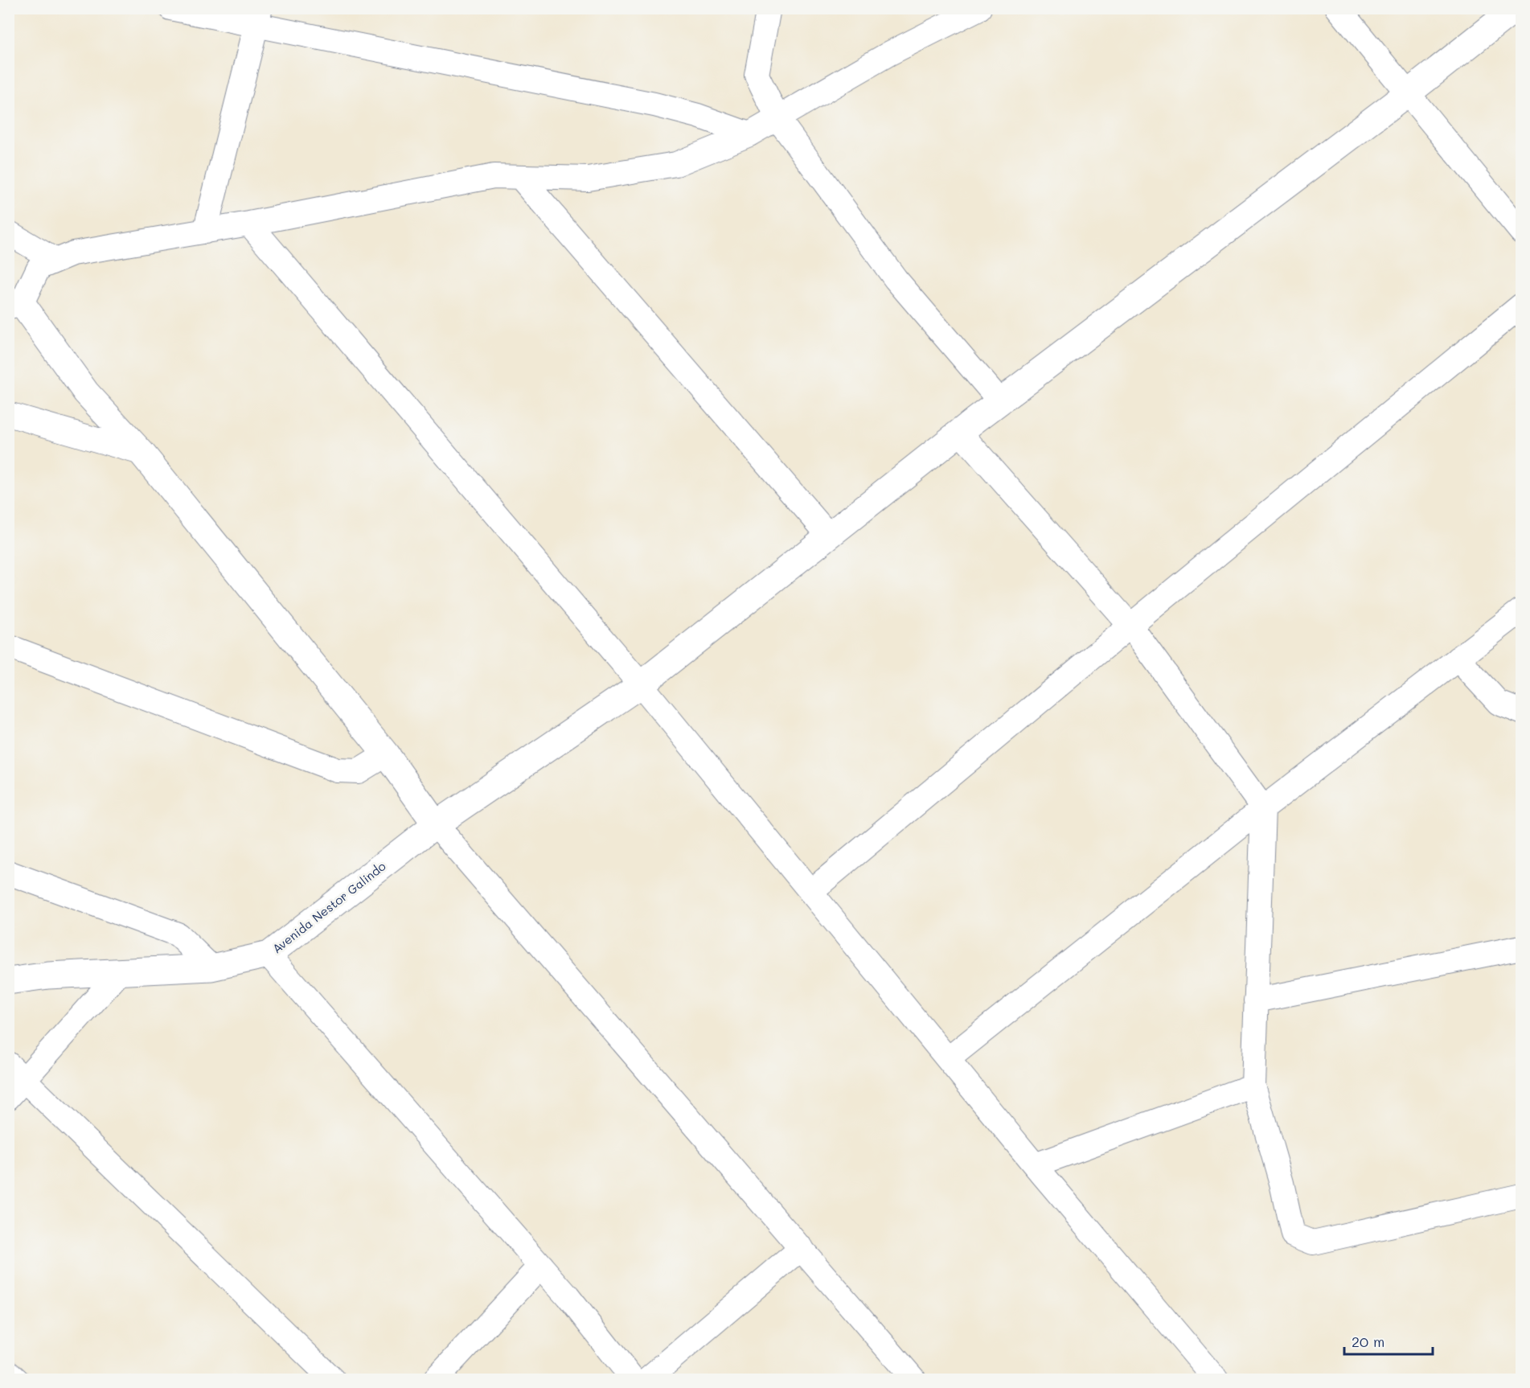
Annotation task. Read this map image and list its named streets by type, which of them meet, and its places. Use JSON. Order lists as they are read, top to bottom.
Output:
{
  "streets": {
    "street": ["Avenida Nestor Galindo"]
  },
  "scale_bar": "20 m"
}
